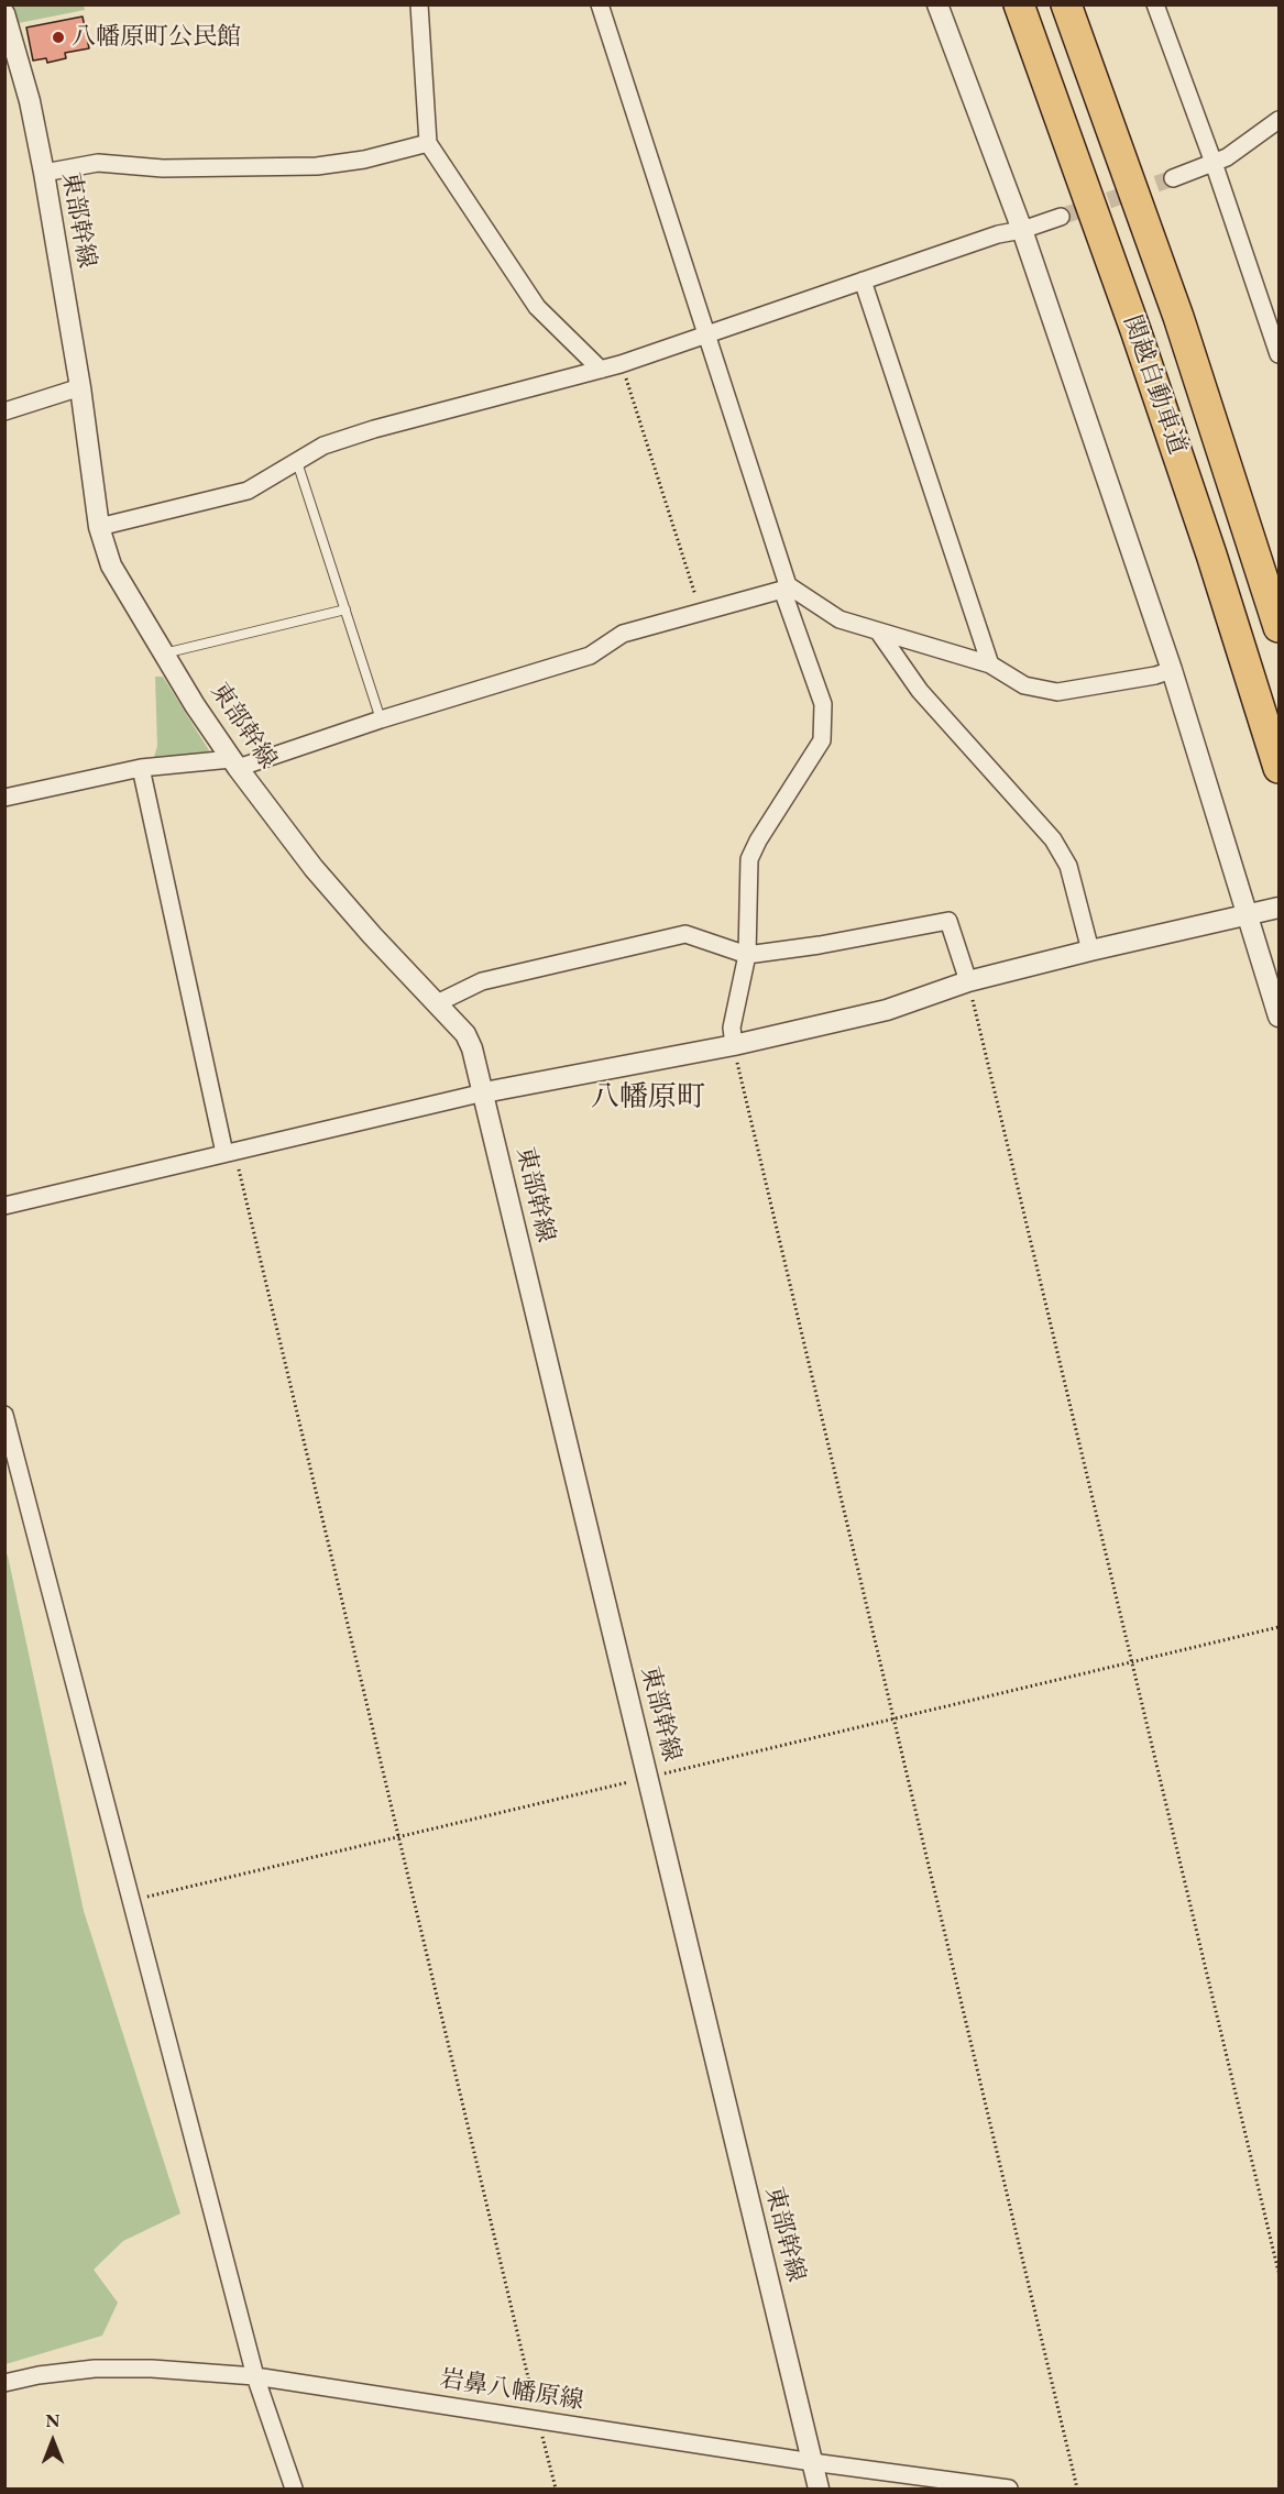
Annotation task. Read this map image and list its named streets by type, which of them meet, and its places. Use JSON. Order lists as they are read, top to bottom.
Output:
{
  "streets": {
    "highway": ["関越自動車道"],
    "street": ["東部幹線", "岩鼻八幡原線"]
  },
  "crossings": [
    ["東部幹線", "岩鼻八幡原線"]
  ],
  "districts": ["八幡原町"],
  "places": ["八幡原町公民館"],
  "north": "top"
}
